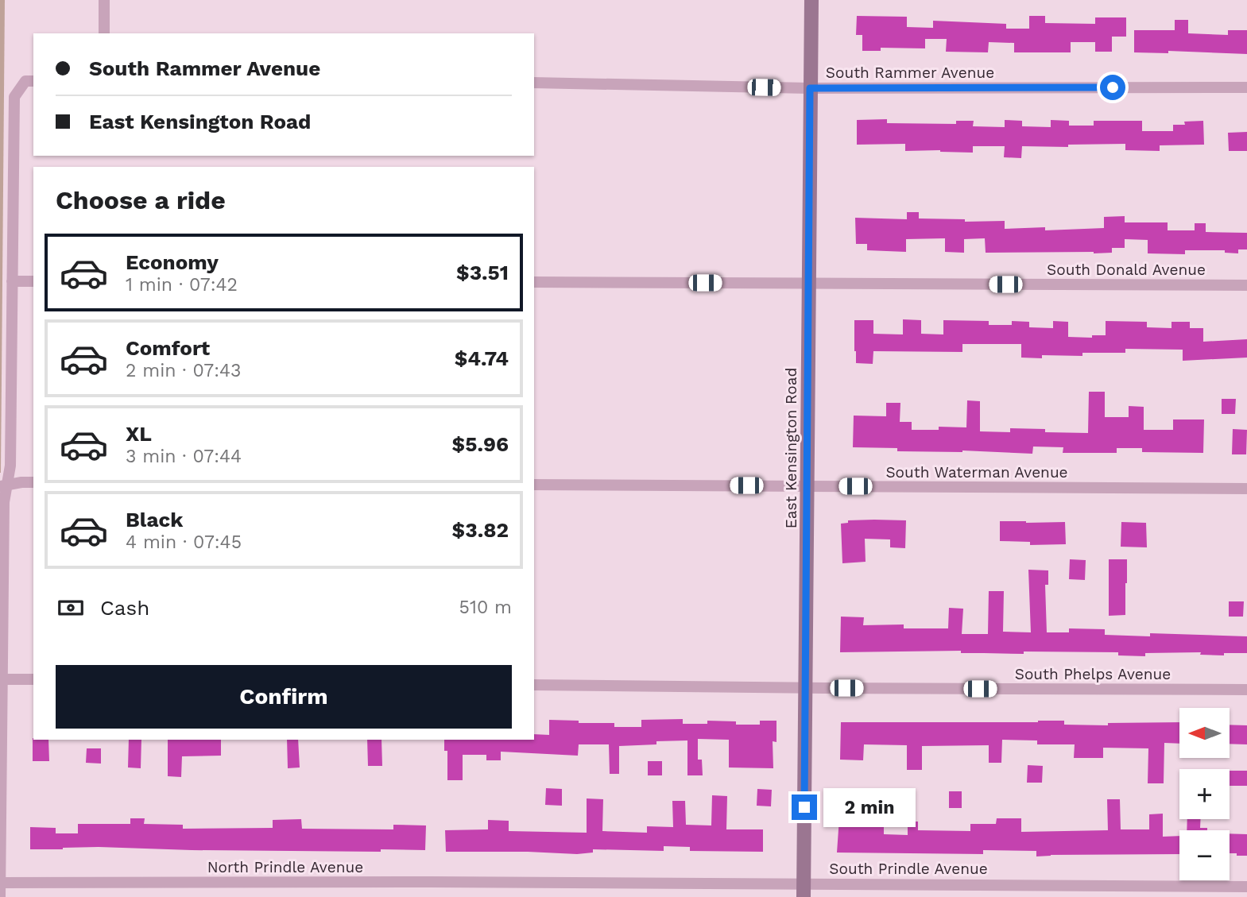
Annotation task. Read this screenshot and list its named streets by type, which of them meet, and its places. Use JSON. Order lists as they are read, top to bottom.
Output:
{
  "streets": {
    "main road": ["East Kensington Road"],
    "street": [
      "South Rammer Avenue",
      "South Donald Avenue",
      "South Waterman Avenue",
      "South Phelps Avenue",
      "North Prindle Avenue",
      "South Prindle Avenue"
    ]
  },
  "crossings": [
    ["South Rammer Avenue", "East Kensington Road"],
    ["South Donald Avenue", "East Kensington Road"],
    ["East Kensington Road", "South Waterman Avenue"],
    ["East Kensington Road", "South Phelps Avenue"],
    ["East Kensington Road", "South Prindle Avenue"],
    ["North Prindle Avenue", "South Prindle Avenue"]
  ],
  "north": "left",
  "page": {
    "banner": ["South Rammer Avenue", "East Kensington Road"],
    "heading": "Choose a ride",
    "list": [
      {
        "name": "Economy",
        "note": "1 min · 07:42",
        "value": "$3.51"
      },
      {
        "name": "Comfort",
        "note": "2 min · 07:43",
        "value": "$4.74"
      },
      {
        "name": "XL",
        "note": "3 min · 07:44",
        "value": "$5.96"
      },
      {
        "name": "Black",
        "note": "4 min · 07:45",
        "value": "$3.82"
      }
    ],
    "pay": ["Cash", "510 m"],
    "buttons": "Confirm",
    "map_buttons": ["+", "−"],
    "bubble": "2 min"
  }
}
